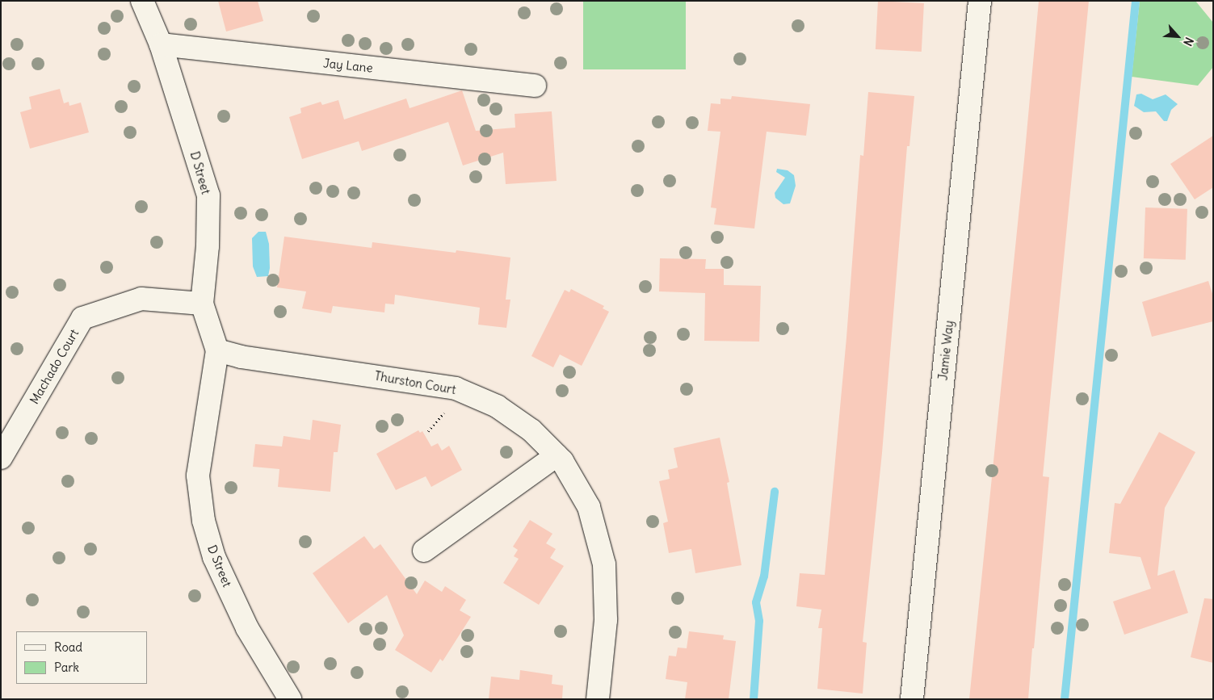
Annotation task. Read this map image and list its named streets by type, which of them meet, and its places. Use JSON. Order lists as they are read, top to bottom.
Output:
{
  "streets": {
    "street": [
      "Jay Lane",
      "D Street",
      "Jamie Way",
      "Machado Court",
      "Thurston Court"
    ]
  },
  "crossings": [
    ["Jay Lane", "D Street"],
    ["D Street", "Machado Court"],
    ["D Street", "Thurston Court"]
  ],
  "legend": ["Road", "Park"],
  "north": "bottom right"
}
